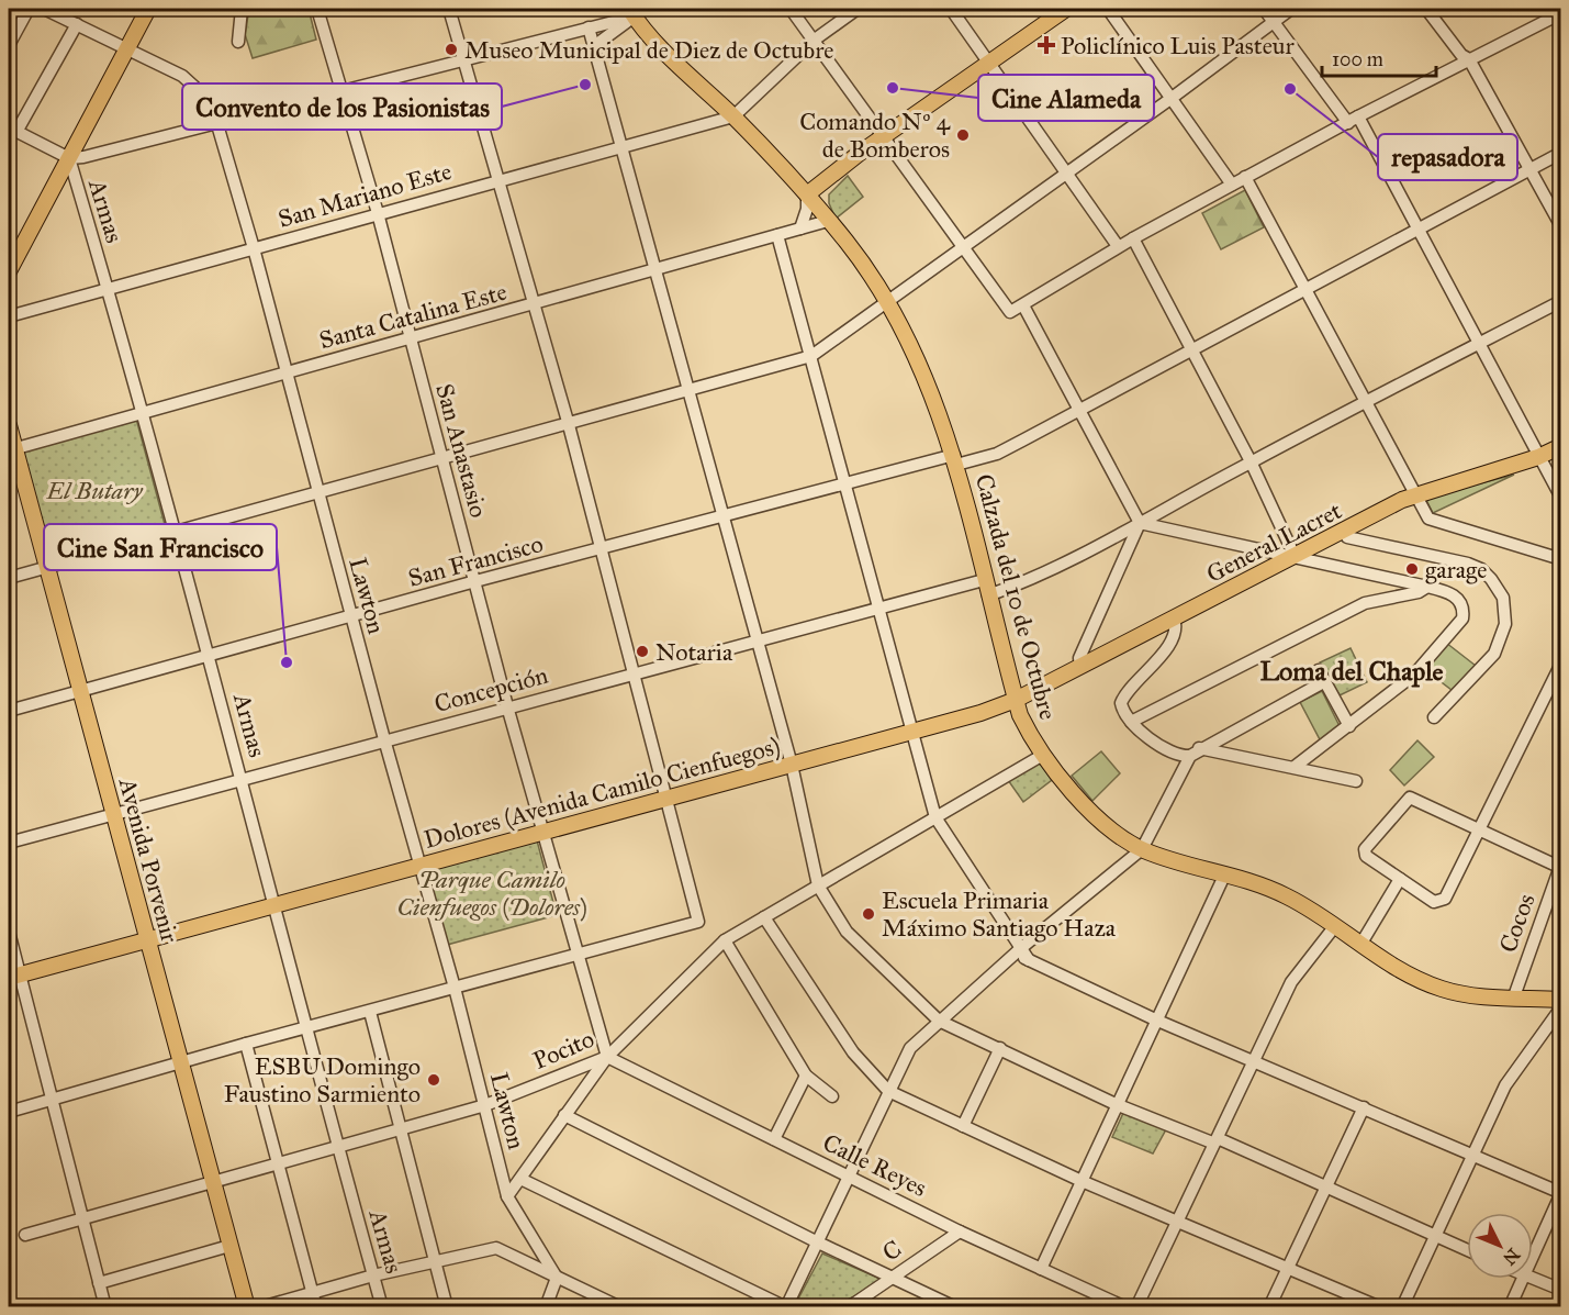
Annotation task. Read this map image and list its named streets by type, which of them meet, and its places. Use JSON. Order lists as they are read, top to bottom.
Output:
{
  "streets": {
    "main road": [
      "General Lacret",
      "Calzada del 10 de Octubre",
      "Dolores (Avenida Camilo Cienfuegos)",
      "Avenida Porvenir"
    ],
    "street": [
      "San Mariano Este",
      "Armas",
      "Santa Catalina Este",
      "San Anastasio",
      "San Francisco",
      "Lawton",
      "Concepción",
      "Cocos",
      "Pocito",
      "Calle Reyes",
      "C"
    ]
  },
  "crossings": [
    ["San Mariano Este", "Armas"],
    ["San Mariano Este", "San Anastasio"],
    ["San Mariano Este", "Lawton"],
    ["San Mariano Este", "Calzada del 10 de Octubre"],
    ["Armas", "Santa Catalina Este"],
    ["Armas", "San Francisco"],
    ["Armas", "Concepción"],
    ["Armas", "Dolores (Avenida Camilo Cienfuegos)"],
    ["Armas", "Pocito"],
    ["Santa Catalina Este", "San Anastasio"],
    ["Santa Catalina Este", "Lawton"],
    ["Santa Catalina Este", "Calzada del 10 de Octubre"],
    ["Santa Catalina Este", "Avenida Porvenir"],
    ["San Anastasio", "San Francisco"],
    ["San Anastasio", "Concepción"],
    ["San Anastasio", "Dolores (Avenida Camilo Cienfuegos)"],
    ["San Anastasio", "Pocito"],
    ["San Anastasio", "Calle Reyes"],
    ["General Lacret", "Calzada del 10 de Octubre"],
    ["General Lacret", "Dolores (Avenida Camilo Cienfuegos)"],
    ["San Francisco", "Lawton"],
    ["San Francisco", "Calzada del 10 de Octubre"],
    ["San Francisco", "Avenida Porvenir"],
    ["Lawton", "Concepción"],
    ["Lawton", "Dolores (Avenida Camilo Cienfuegos)"],
    ["Lawton", "Pocito"],
    ["Calzada del 10 de Octubre", "Concepción"],
    ["Calzada del 10 de Octubre", "Dolores (Avenida Camilo Cienfuegos)"],
    ["Calzada del 10 de Octubre", "Cocos"],
    ["Calzada del 10 de Octubre", "Pocito"],
    ["Concepción", "Avenida Porvenir"],
    ["Dolores (Avenida Camilo Cienfuegos)", "Avenida Porvenir"],
    ["Avenida Porvenir", "Pocito"],
    ["Pocito", "Calle Reyes"],
    ["Calle Reyes", "C"]
  ],
  "districts": ["Loma del Chaple"],
  "parks": ["El Butary", "Parque Camilo Cienfuegos (Dolores)"],
  "places": {
    "health": ["Policlínico Luis Pasteur"],
    "other": [
      "Museo Municipal de Diez de Octubre",
      "Convento de los Pasionistas",
      "Cine Alameda",
      "repasadora",
      "Comando Nº 4 de Bomberos",
      "garage",
      "Notaria",
      "Cine San Francisco",
      "Escuela Primaria Máximo Santiago Haza",
      "ESBU Domingo Faustino Sarmiento"
    ]
  },
  "scale_bar": "100 m",
  "north": "bottom right"
}
